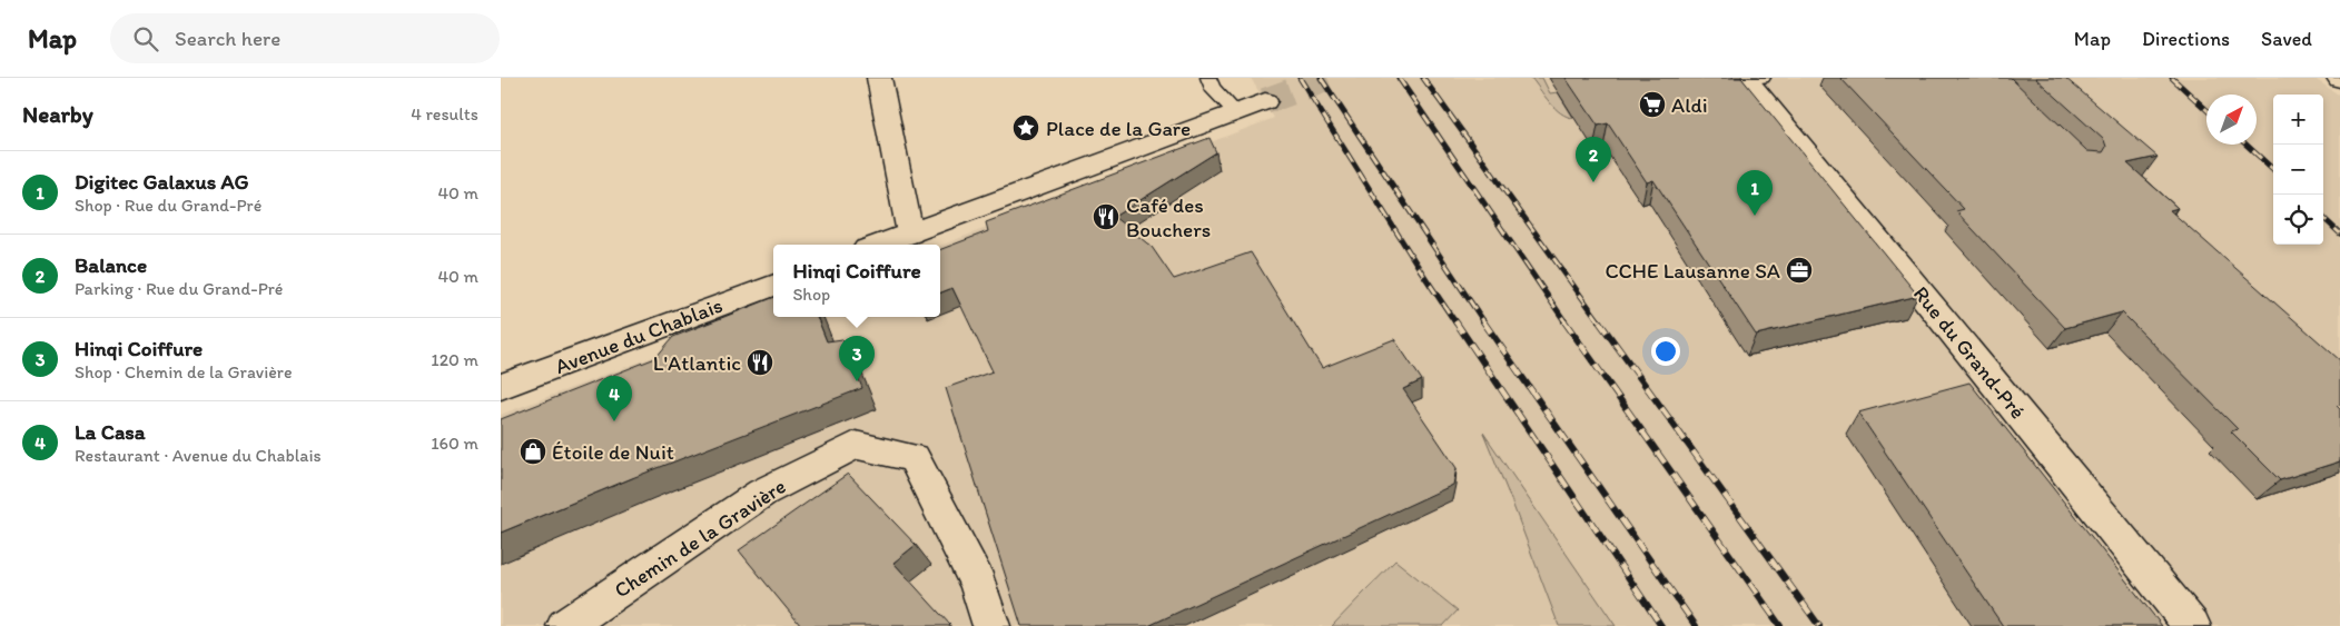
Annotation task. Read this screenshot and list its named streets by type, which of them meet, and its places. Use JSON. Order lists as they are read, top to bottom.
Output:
{
  "streets": {
    "street": ["Avenue du Chablais", "Rue du Grand-Pré", "Chemin de la Gravière"]
  },
  "places": {
    "supermarket": ["Aldi"],
    "place": ["Place de la Gare"],
    "restaurant": ["Café des Bouchers", "L'Atlantic"],
    "office": ["CCHE Lausanne SA"],
    "shop": ["Étoile de Nuit"]
  },
  "north": "top right",
  "page": {
    "header": "Map",
    "search": "Search here",
    "nav": ["Map", "Directions", "Saved"],
    "heading": ["Nearby", "4 results"],
    "map_buttons": ["+", "−"],
    "pins": [
      "2",
      "1",
      "3",
      "4"
    ],
    "list": [
      {
        "mark": "1",
        "name": "Digitec Galaxus AG",
        "note": "Shop · Rue du Grand-Pré",
        "value": "40 m"
      },
      {
        "mark": "2",
        "name": "Balance",
        "note": "Parking · Rue du Grand-Pré",
        "value": "40 m"
      },
      {
        "mark": "3",
        "name": "Hinqi Coiffure",
        "note": "Shop · Chemin de la Gravière",
        "value": "120 m"
      },
      {
        "mark": "4",
        "name": "La Casa",
        "note": "Restaurant · Avenue du Chablais",
        "value": "160 m"
      }
    ],
    "popup": ["Hinqi Coiffure", "Shop"]
  }
}
